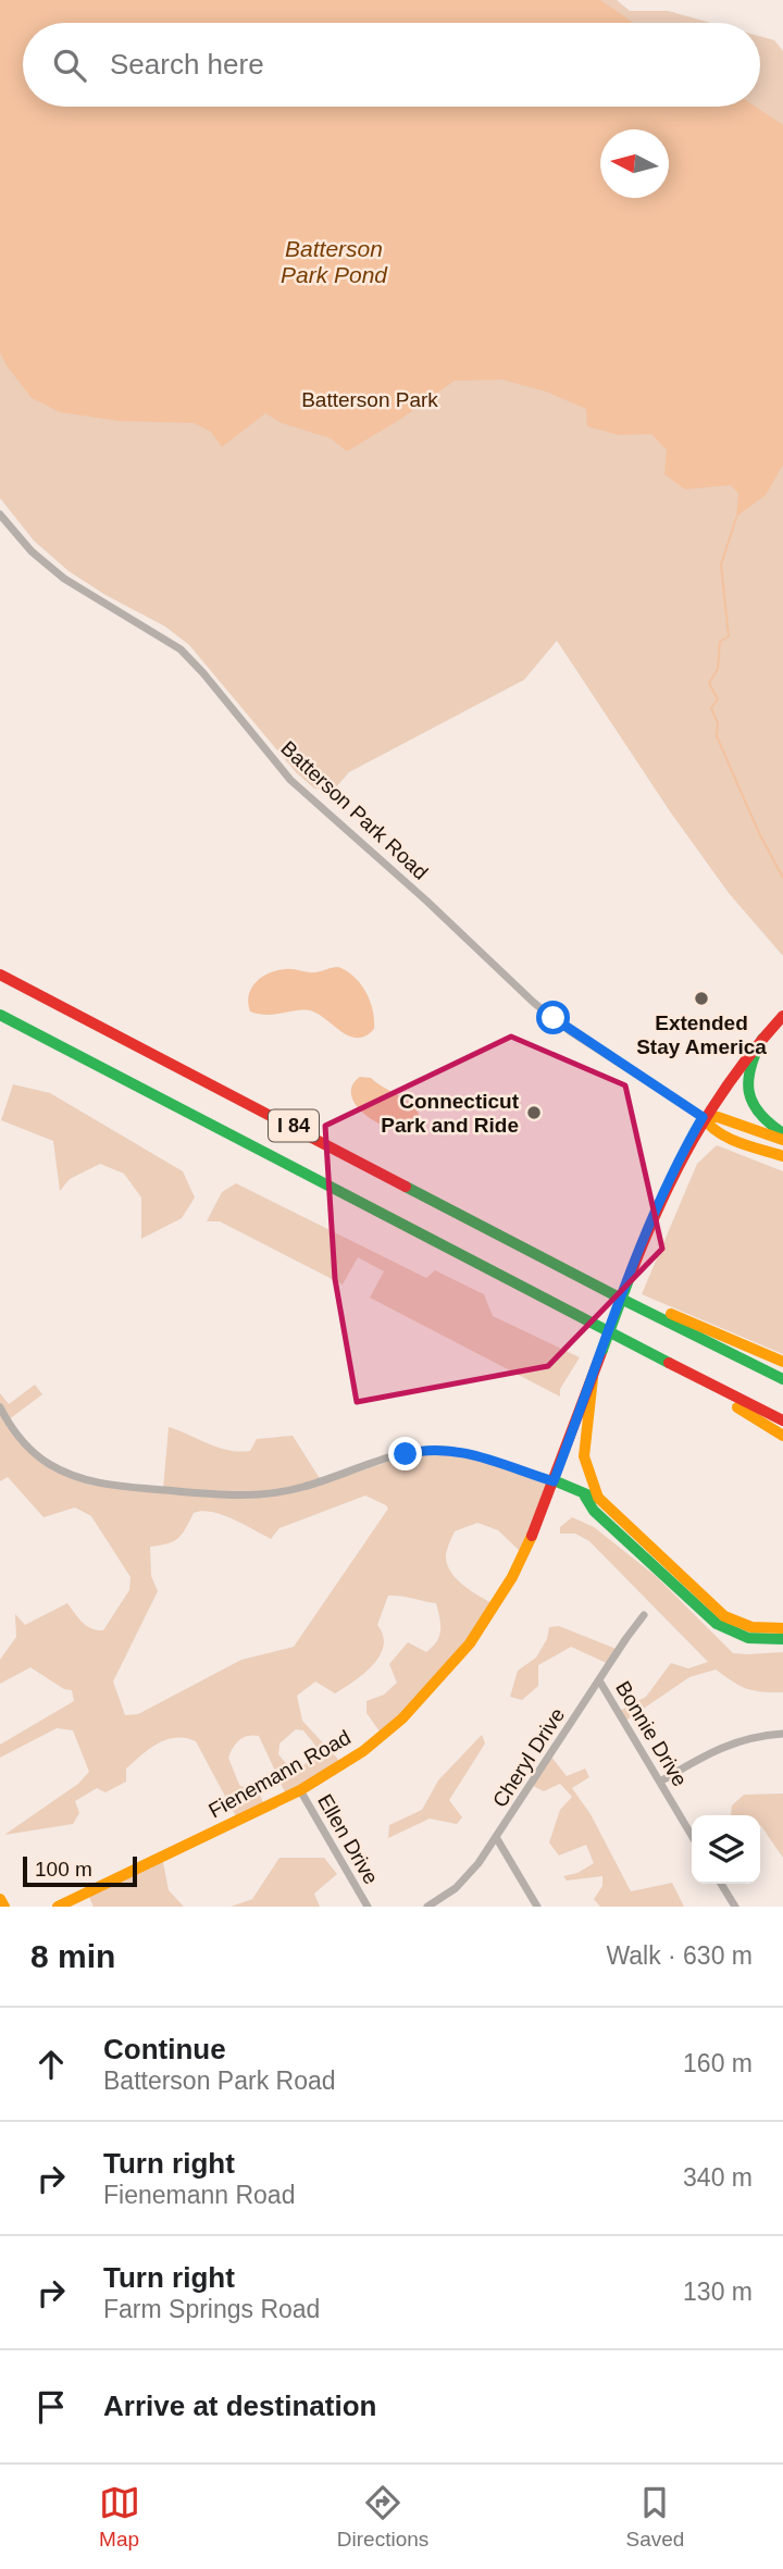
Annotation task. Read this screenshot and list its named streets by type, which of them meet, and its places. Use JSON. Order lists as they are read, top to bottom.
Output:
{
  "streets": {
    "main road": ["I 84", "Fienemann Road"],
    "street": [
      "Batterson Park Road",
      "Bonnie Drive",
      "Cheryl Drive",
      "Ellen Drive"
    ]
  },
  "crossings": [
    ["Batterson Park Road", "Fienemann Road"],
    ["Bonnie Drive", "Cheryl Drive"],
    ["Fienemann Road", "Ellen Drive"]
  ],
  "water": ["Batterson Park Pond"],
  "parks": ["Batterson Park"],
  "places": ["Extended Stay America", "Connecticut Park and Ride"],
  "scale_bar": "100 m",
  "north": "left",
  "page": {
    "search": "Search here",
    "scale": "100 m",
    "heading": ["8 min", "Walk · 630 m"],
    "list": [
      ["Continue", "Batterson Park Road", "160 m"],
      ["Turn right", "Fienemann Road", "340 m"],
      ["Turn right", "Farm Springs Road", "130 m"],
      "Arrive at destination"
    ],
    "nav": ["Map", "Directions", "Saved"]
  }
}
